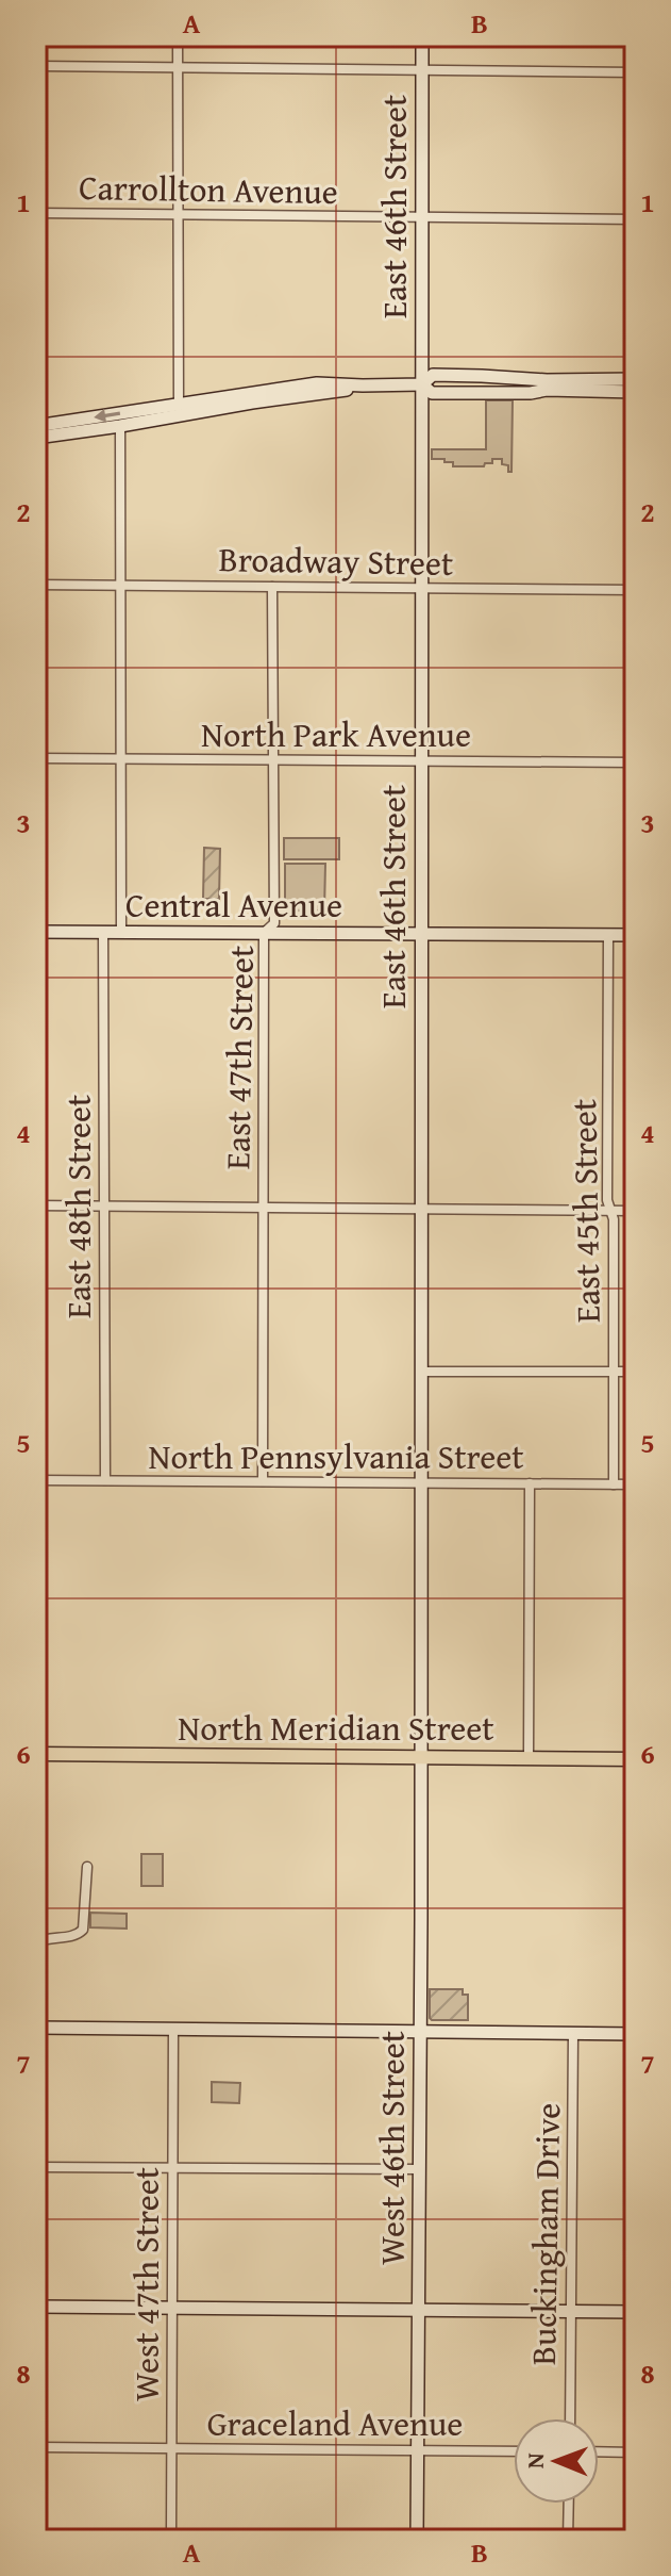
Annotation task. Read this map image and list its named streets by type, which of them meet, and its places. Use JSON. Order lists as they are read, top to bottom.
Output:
{
  "streets": {
    "main road": [
      "East 46th Street",
      "Central Avenue",
      "North Meridian Street",
      "West 46th Street"
    ],
    "street": [
      "Carrollton Avenue",
      "Broadway Street",
      "North Park Avenue",
      "East 47th Street",
      "East 48th Street",
      "East 45th Street",
      "North Pennsylvania Street",
      "Buckingham Drive",
      "West 47th Street",
      "Graceland Avenue"
    ]
  },
  "crossings": [
    ["Carrollton Avenue", "East 46th Street"],
    ["East 46th Street", "Broadway Street"],
    ["East 46th Street", "North Park Avenue"],
    ["East 46th Street", "Central Avenue"],
    ["East 46th Street", "North Pennsylvania Street"],
    ["East 46th Street", "North Meridian Street"],
    ["East 46th Street", "West 46th Street"],
    ["Broadway Street", "East 47th Street"],
    ["North Park Avenue", "East 47th Street"],
    ["Central Avenue", "East 47th Street"],
    ["Central Avenue", "East 48th Street"],
    ["Central Avenue", "East 45th Street"],
    ["East 47th Street", "North Pennsylvania Street"],
    ["East 48th Street", "North Pennsylvania Street"],
    ["East 45th Street", "North Pennsylvania Street"],
    ["North Meridian Street", "West 46th Street"],
    ["West 46th Street", "Graceland Avenue"],
    ["West 47th Street", "Graceland Avenue"]
  ],
  "north": "left",
  "grid": {
    "columns": ["A", "B"],
    "rows": [
      "1",
      "2",
      "3",
      "4",
      "5",
      "6",
      "7",
      "8"
    ]
  }
}
